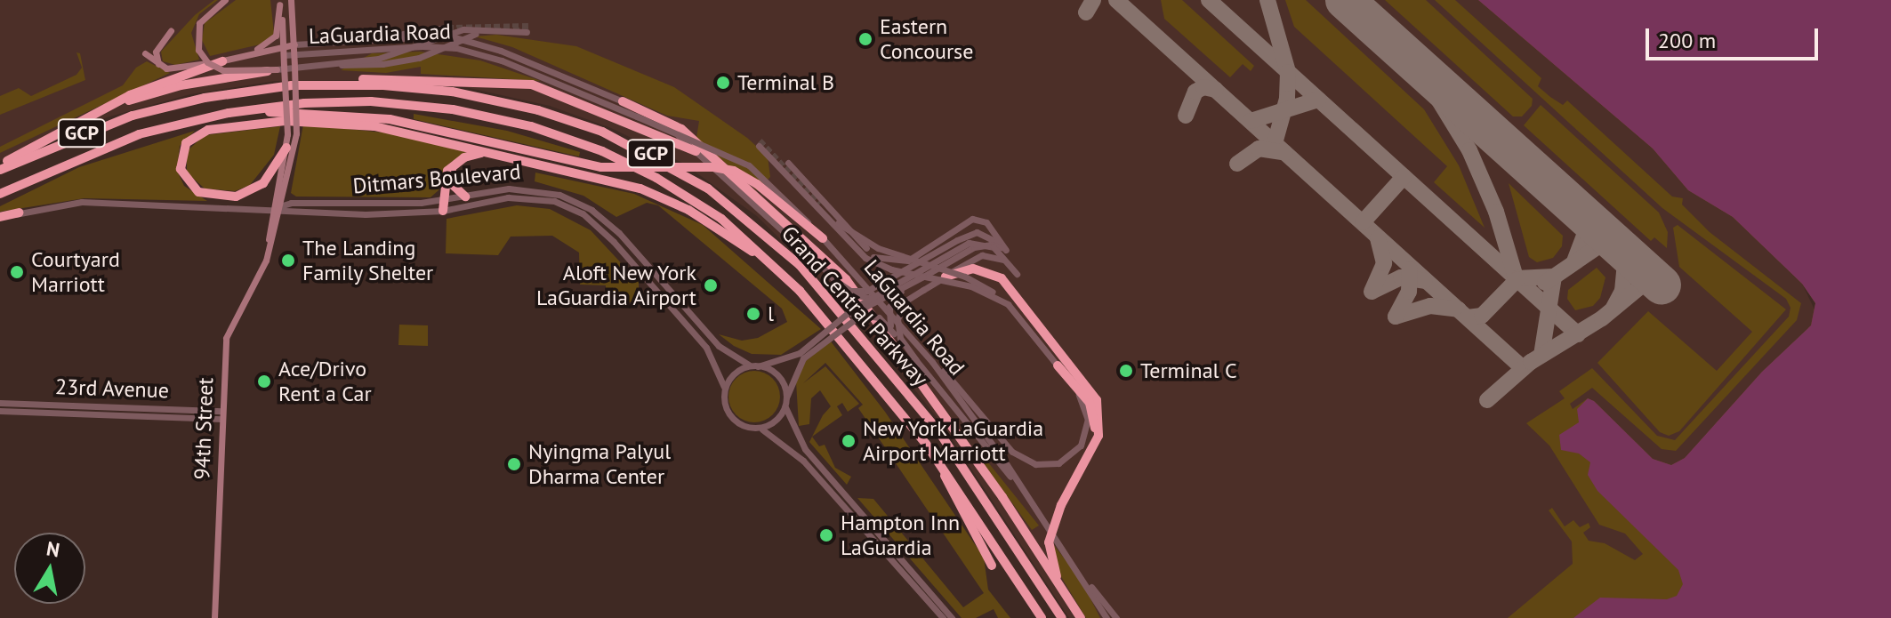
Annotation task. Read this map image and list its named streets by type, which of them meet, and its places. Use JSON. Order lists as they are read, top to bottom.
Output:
{
  "streets": {
    "highway": ["GCP", "Grand Central Parkway"],
    "main road": ["94th Street"],
    "street": ["LaGuardia Road", "Ditmars Boulevard", "23rd Avenue"]
  },
  "crossings": [
    ["LaGuardia Road", "94th Street"],
    ["Ditmars Boulevard", "94th Street"],
    ["23rd Avenue", "94th Street"]
  ],
  "places": [
    "Eastern Concourse",
    "Terminal B",
    "The Landing Family Shelter",
    "Courtyard Marriott",
    "Aloft New York LaGuardia Airport",
    "l",
    "Terminal C",
    "Ace/Drivo Rent a Car",
    "New York LaGuardia Airport Marriott",
    "Nyingma Palyul Dharma Center",
    "Hampton Inn LaGuardia"
  ],
  "scale_bar": "200 m",
  "north": "top"
}
